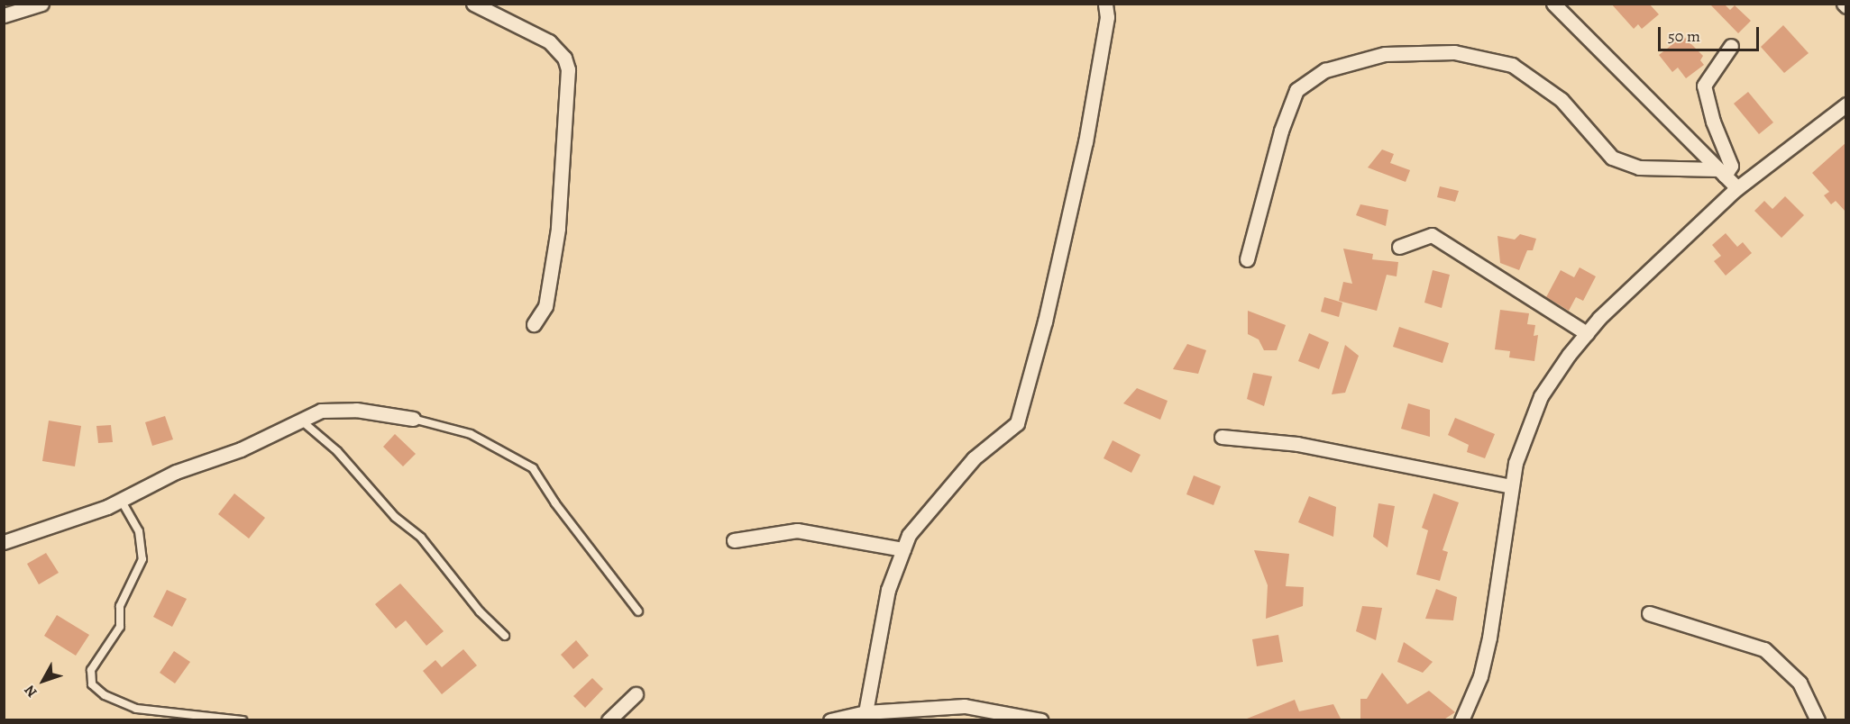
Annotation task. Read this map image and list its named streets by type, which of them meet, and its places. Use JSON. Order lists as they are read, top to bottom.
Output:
{
  "scale_bar": "50 m",
  "north": "bottom left"
}
